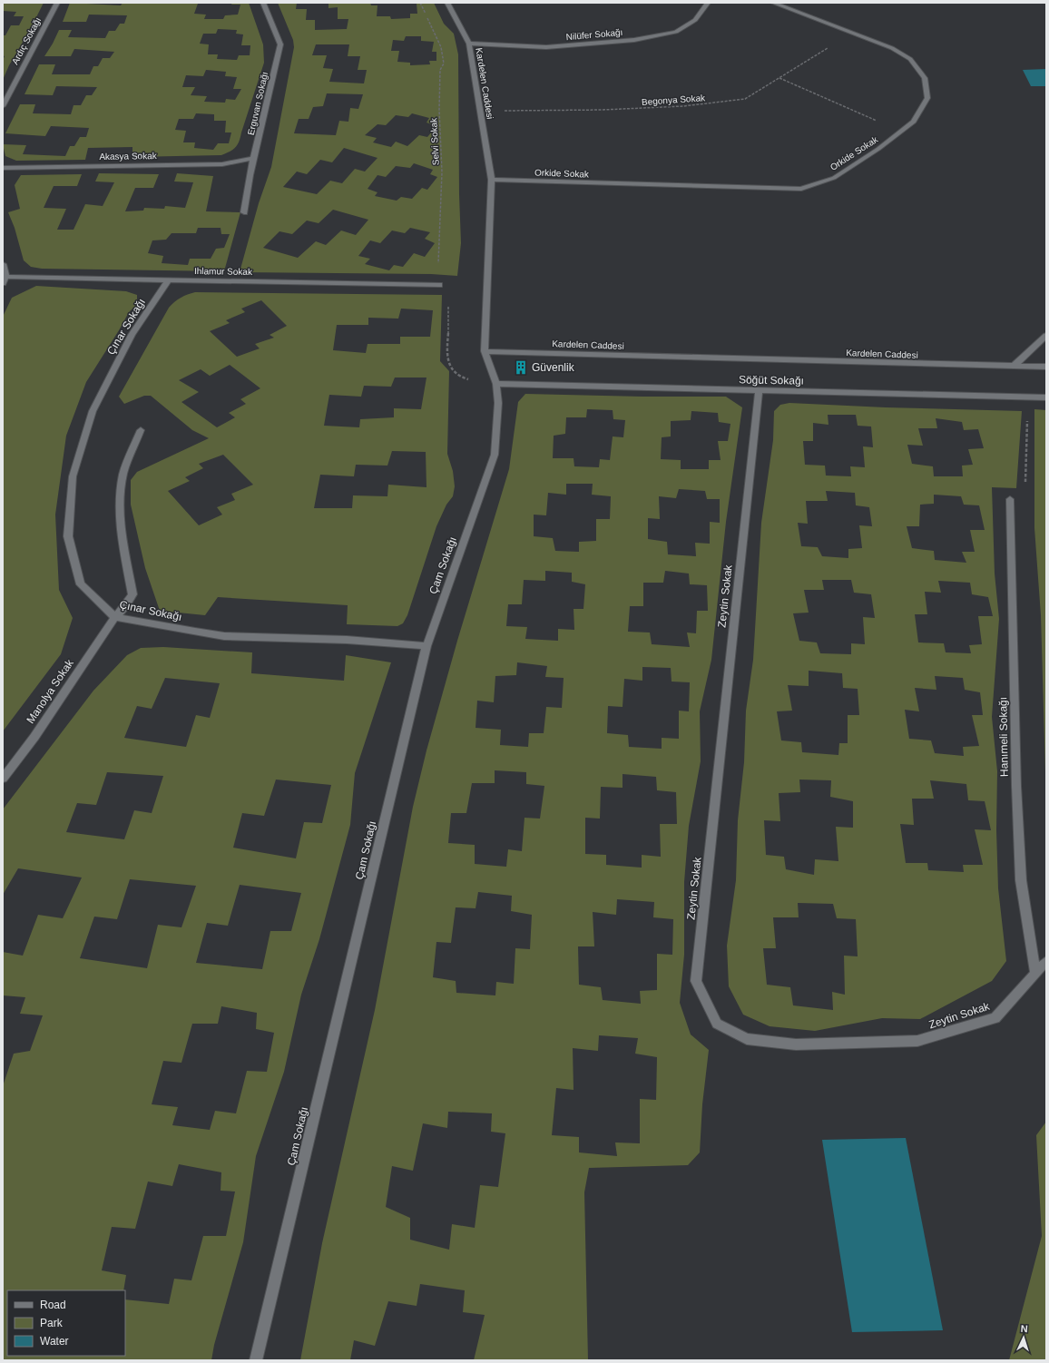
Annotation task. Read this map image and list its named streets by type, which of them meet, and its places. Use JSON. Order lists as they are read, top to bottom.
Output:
{
  "streets": {
    "street": [
      "Nilüfer Sokağı",
      "Ardıç Sokağı",
      "Kardelen Caddesi",
      "Erguvan Sokağı",
      "Orkide Sokak",
      "Akasya Sokak",
      "Ihlamur Sokak",
      "Çınar Sokağı",
      "Söğüt Sokağı",
      "Çam Sokağı",
      "Zeytin Sokak",
      "Manolya Sokak",
      "Hanımeli Sokağı"
    ],
    "path": ["Begonya Sokak", "Selvi Sokak"]
  },
  "crossings": [
    ["Nilüfer Sokağı", "Kardelen Caddesi"],
    ["Kardelen Caddesi", "Begonya Sokak"],
    ["Kardelen Caddesi", "Orkide Sokak"],
    ["Kardelen Caddesi", "Çam Sokağı"],
    ["Begonya Sokak", "Orkide Sokak"],
    ["Erguvan Sokağı", "Akasya Sokak"],
    ["Selvi Sokak", "Ihlamur Sokak"],
    ["Ihlamur Sokak", "Çınar Sokağı"],
    ["Çınar Sokağı", "Çam Sokağı"],
    ["Çınar Sokağı", "Manolya Sokak"],
    ["Söğüt Sokağı", "Çam Sokağı"],
    ["Söğüt Sokağı", "Zeytin Sokak"],
    ["Zeytin Sokak", "Hanımeli Sokağı"]
  ],
  "places": {
    "building": ["Güvenlik"]
  },
  "legend": ["Road", "Park", "Water"],
  "north": "top"
}
